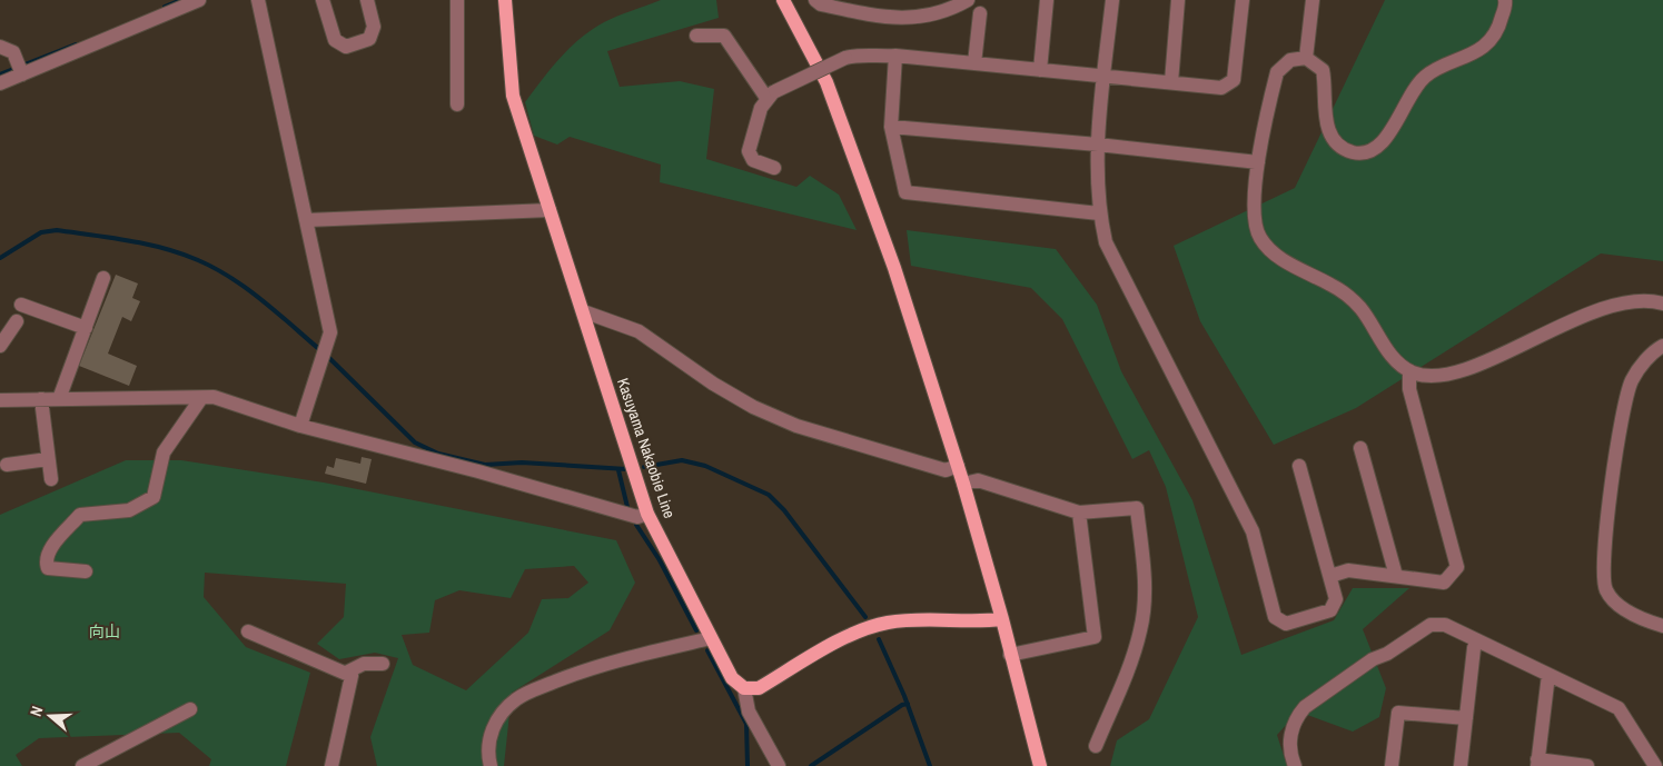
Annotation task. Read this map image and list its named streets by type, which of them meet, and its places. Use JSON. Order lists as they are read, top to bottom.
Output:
{
  "streets": {
    "main road": ["Kasuyama Nakaobie Line"]
  },
  "parks": ["向山"],
  "north": "left"
}
